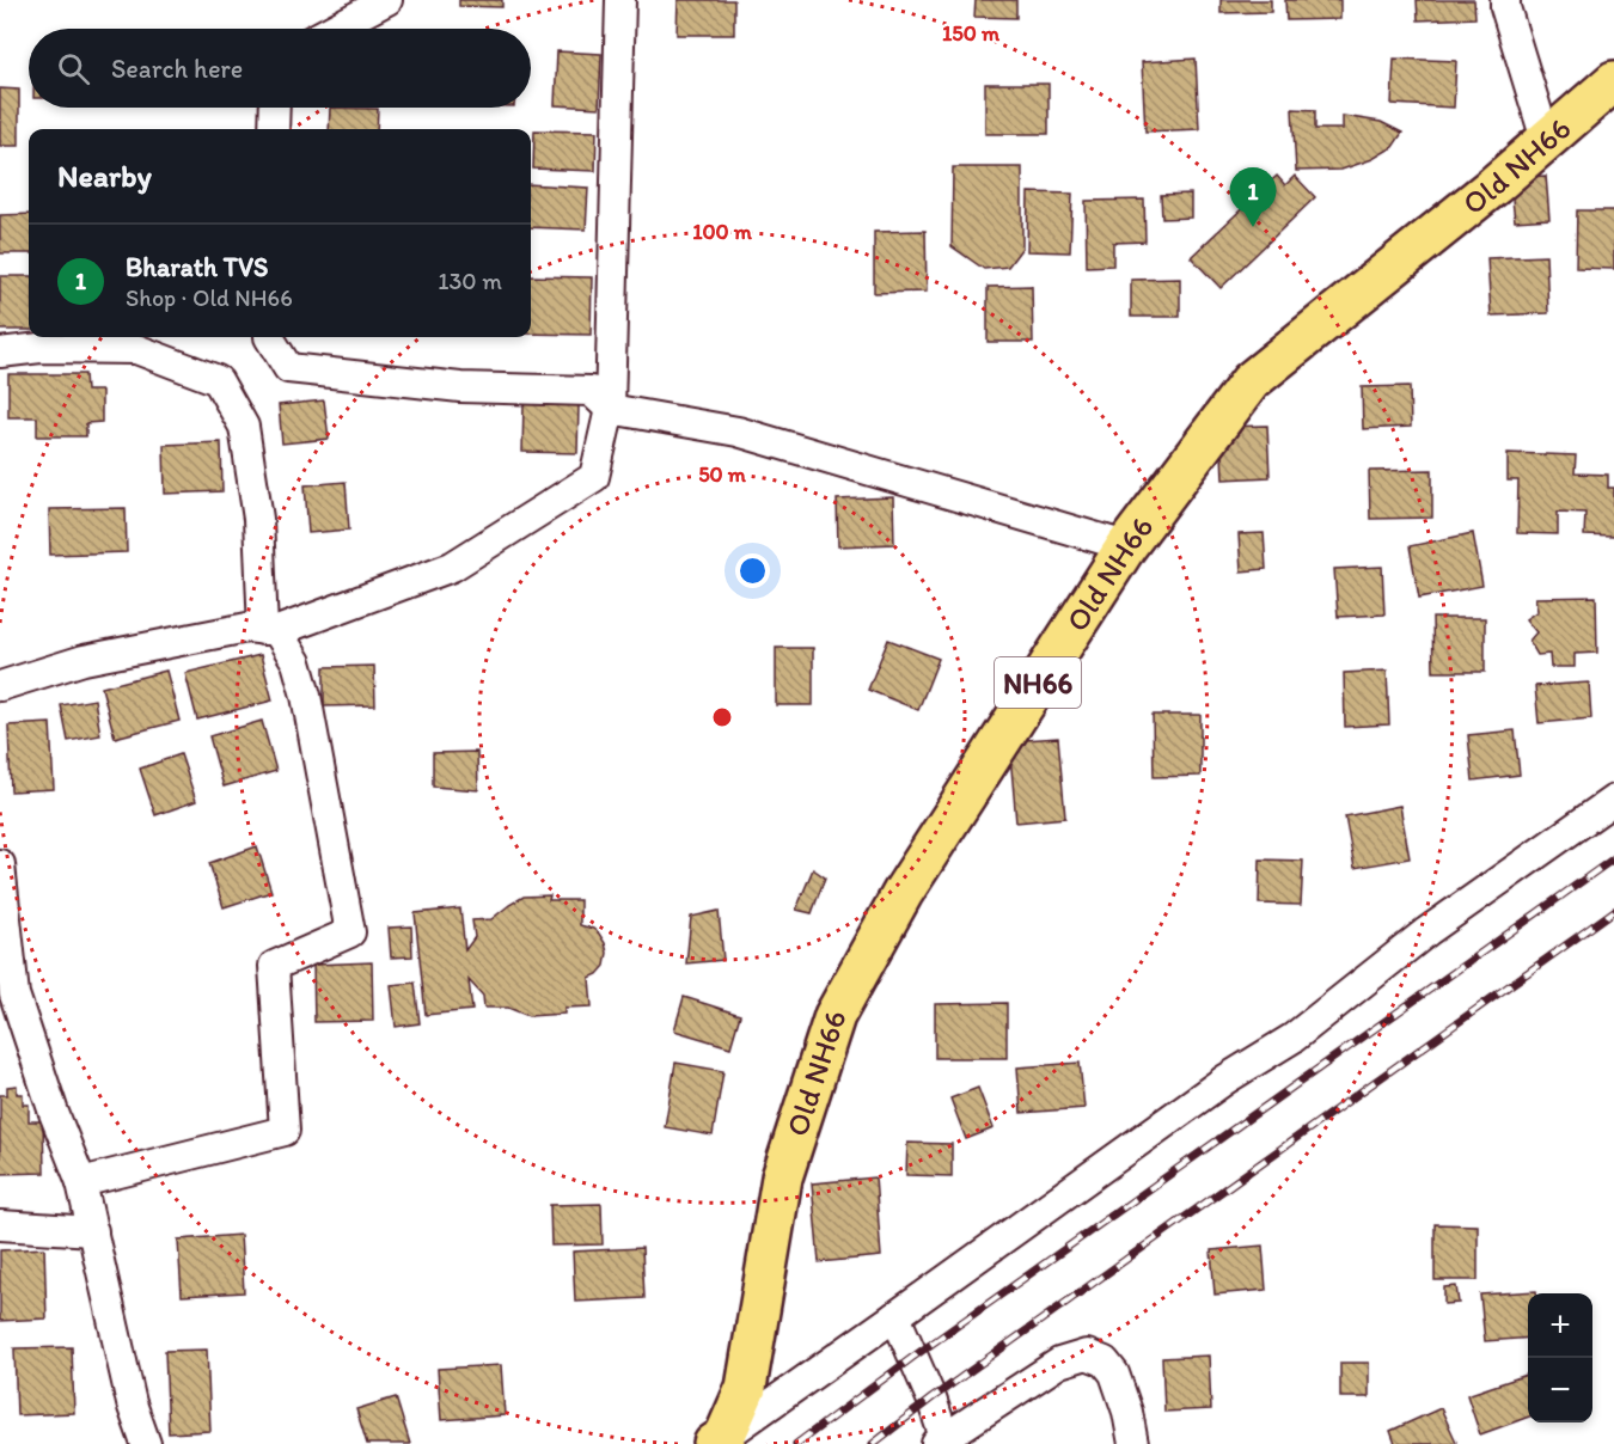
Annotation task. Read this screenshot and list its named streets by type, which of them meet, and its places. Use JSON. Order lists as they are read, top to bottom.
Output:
{
  "streets": {
    "main road": ["Old NH66", "NH66"]
  },
  "page": {
    "search": "Search here",
    "heading": "Nearby",
    "pins": "1",
    "list": [
      {
        "mark": "1",
        "name": "Bharath TVS",
        "note": "Shop · Old NH66",
        "value": "130 m"
      }
    ],
    "map_buttons": ["+", "−"]
  },
  "rings": ["150 m", "100 m", "50 m"]
}
